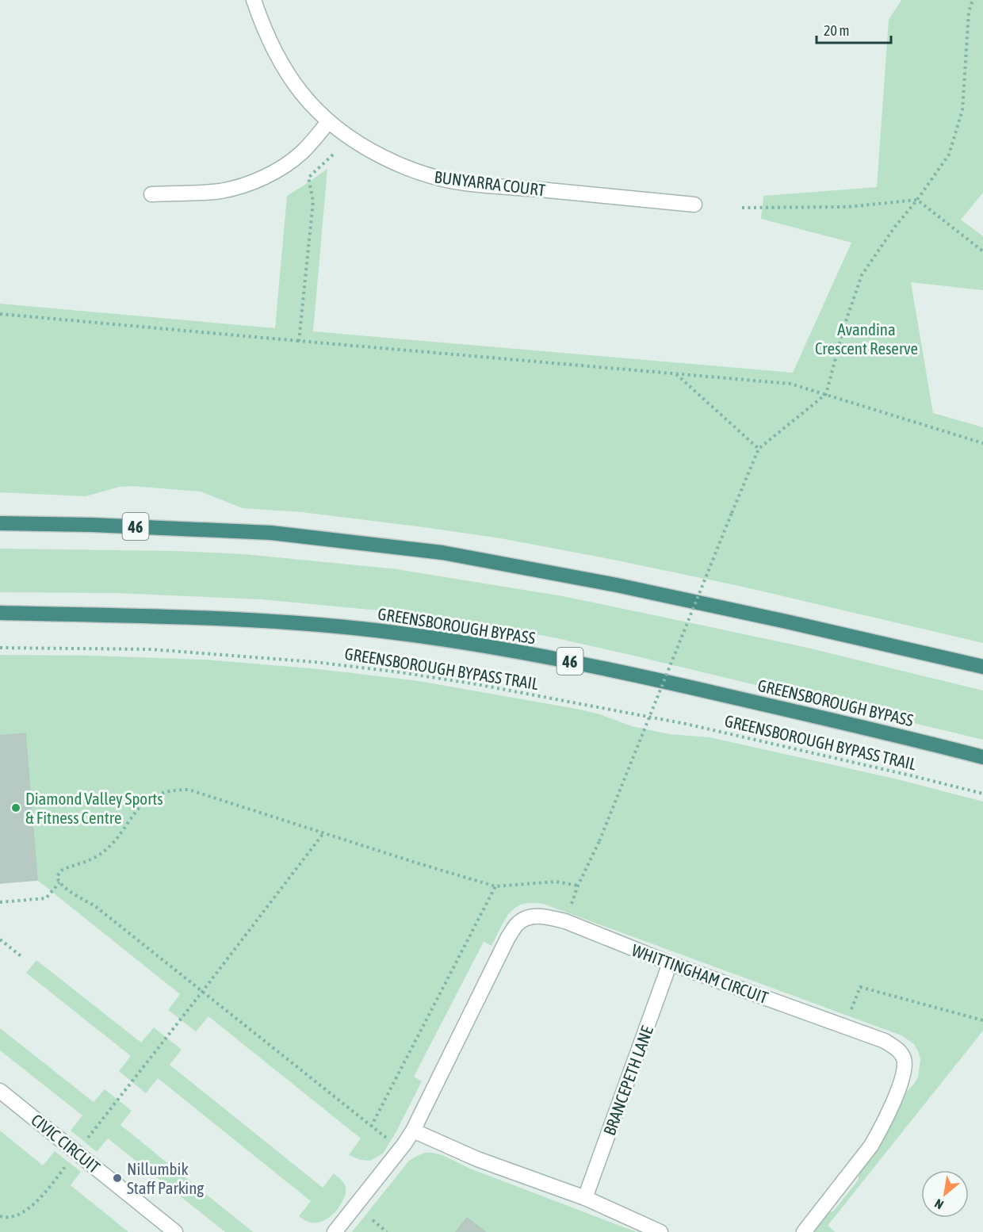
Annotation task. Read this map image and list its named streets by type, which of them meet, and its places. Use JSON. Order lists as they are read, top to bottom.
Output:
{
  "streets": {
    "highway": ["46", "GREENSBOROUGH BYPASS"],
    "street": [
      "BUNYARRA COURT",
      "WHITTINGHAM CIRCUIT",
      "BRANCEPETH LANE",
      "CIVIC CIRCUIT"
    ],
    "path": ["GREENSBOROUGH BYPASS TRAIL"]
  },
  "crossings": [
    ["WHITTINGHAM CIRCUIT", "BRANCEPETH LANE"]
  ],
  "parks": ["Avandina Crescent Reserve"],
  "places": ["Diamond Valley Sports & Fitness Centre", "Nillumbik Staff Parking"],
  "scale_bar": "20 m",
  "north": "bottom left"
}
